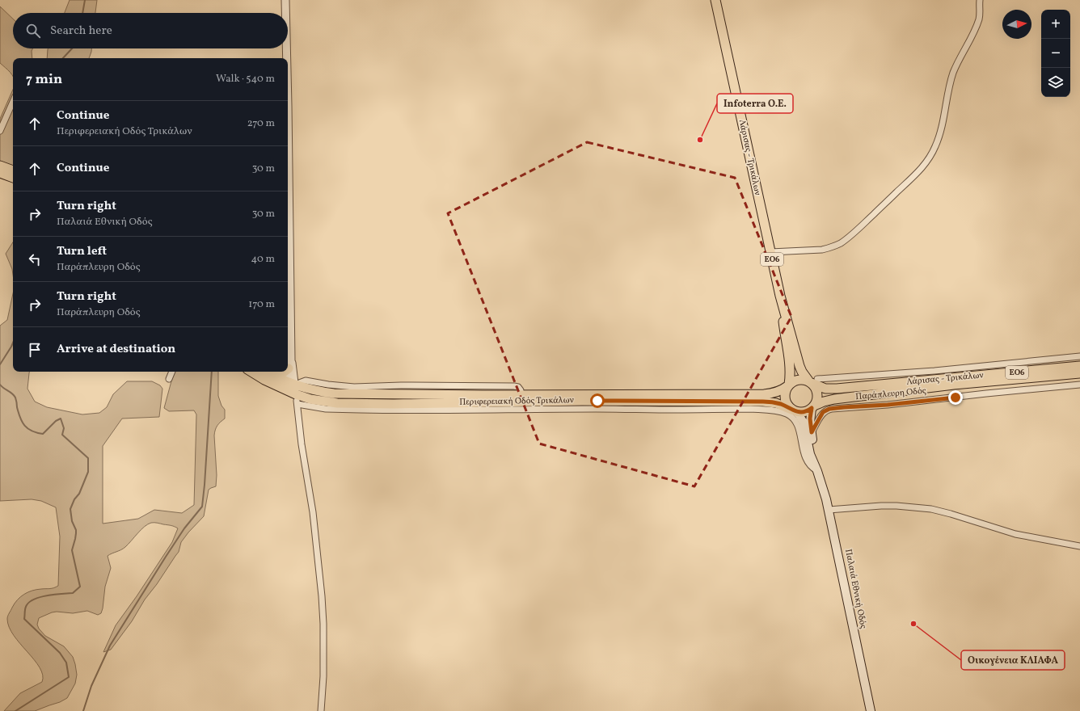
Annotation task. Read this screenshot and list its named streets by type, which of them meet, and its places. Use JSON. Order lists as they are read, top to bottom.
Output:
{
  "streets": {
    "main road": [
      "Λάρισας - Τρικάλων",
      "ΕΟ6",
      "Περιφερειακή Οδός Τρικάλων",
      "Παλαιά Εθνική Οδός"
    ],
    "street": ["Παράπλευρη Οδός"]
  },
  "crossings": [
    ["Λάρισας - Τρικάλων", "ΕΟ6"],
    ["Λάρισας - Τρικάλων", "Περιφερειακή Οδός Τρικάλων"],
    ["Λάρισας - Τρικάλων", "Παλαιά Εθνική Οδός"],
    ["ΕΟ6", "Περιφερειακή Οδός Τρικάλων"],
    ["ΕΟ6", "Παλαιά Εθνική Οδός"],
    ["Παράπλευρη Οδός", "Παλαιά Εθνική Οδός"],
    ["Περιφερειακή Οδός Τρικάλων", "Παλαιά Εθνική Οδός"]
  ],
  "places": ["Infoterra Ο.Ε.", "Οικογένεια ΚΛΙΑΦΑ"],
  "north": "right",
  "page": {
    "map_buttons": ["+", "−"],
    "search": "Search here",
    "heading": ["7 min", "Walk · 540 m"],
    "list": [
      ["Continue", "Περιφερειακή Οδός Τρικάλων", "270 m"],
      ["Continue", "30 m"],
      ["Turn right", "Παλαιά Εθνική Οδός", "30 m"],
      ["Turn left", "Παράπλευρη Οδός", "40 m"],
      ["Turn right", "Παράπλευρη Οδός", "170 m"],
      "Arrive at destination"
    ]
  }
}
